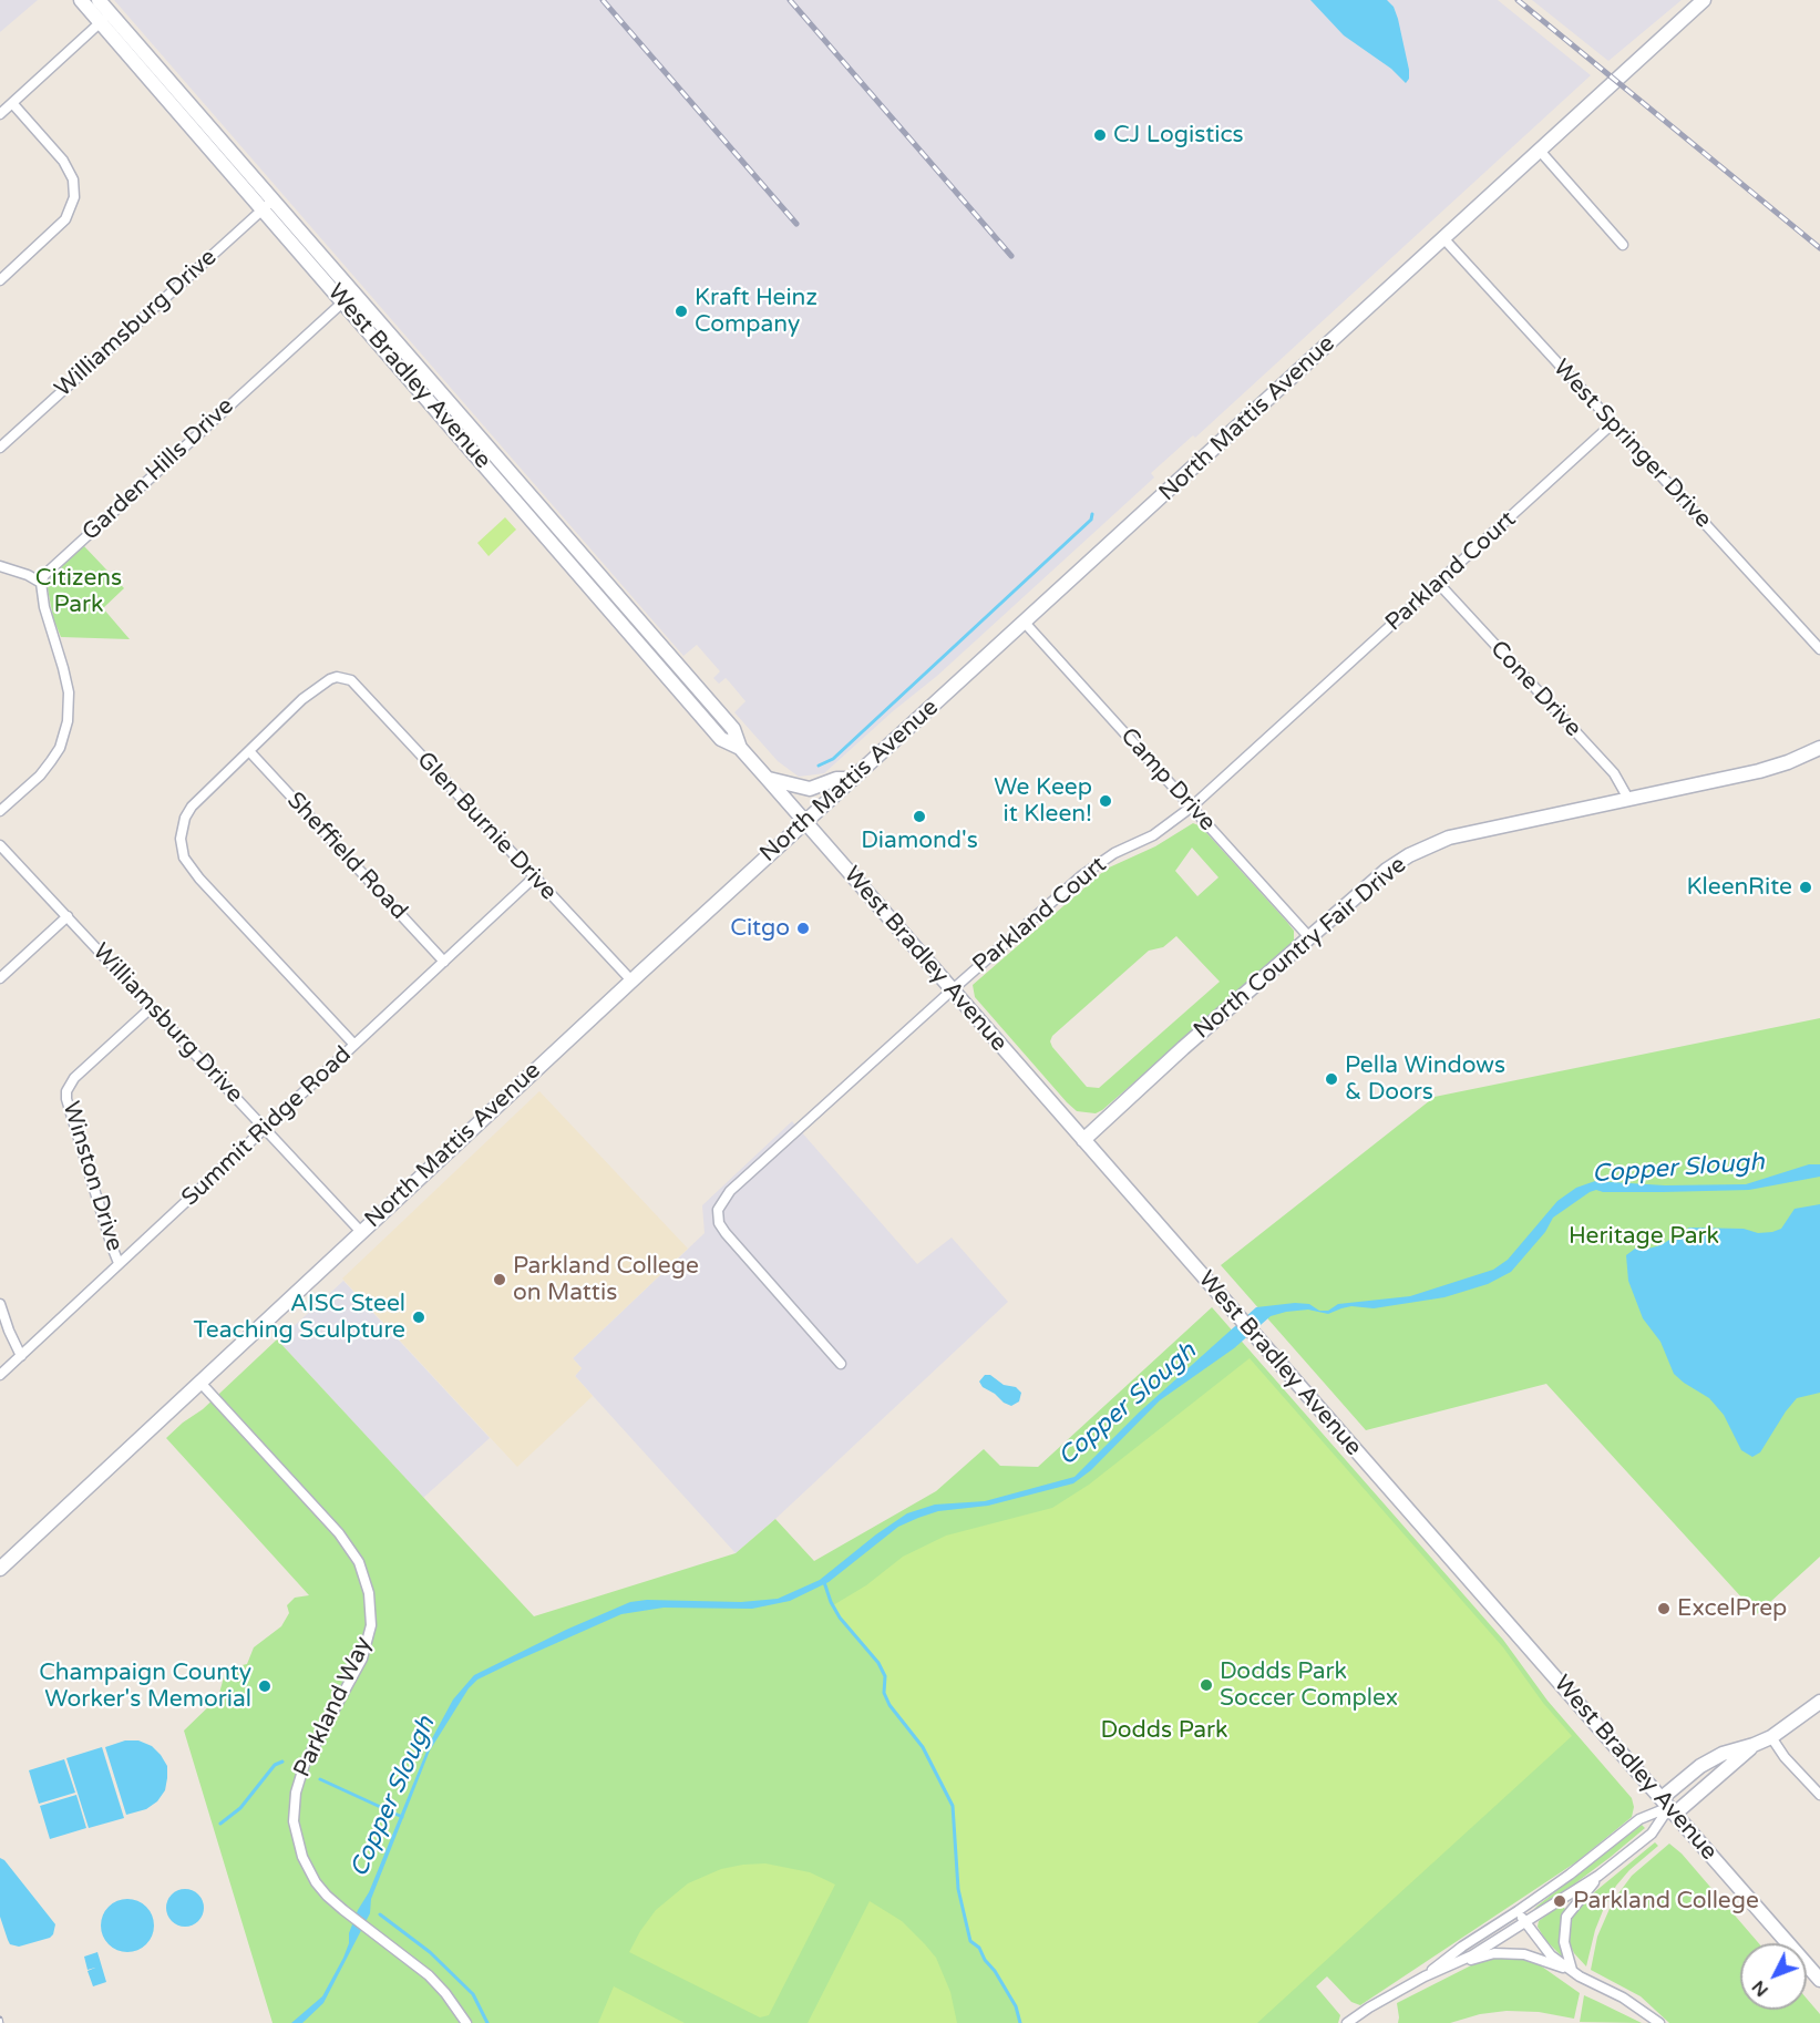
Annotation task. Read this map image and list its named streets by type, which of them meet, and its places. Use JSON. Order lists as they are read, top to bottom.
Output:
{
  "streets": {
    "main road": ["West Bradley Avenue", "North Mattis Avenue", "North Country Fair Drive"],
    "street": [
      "Williamsburg Drive",
      "West Springer Drive",
      "Garden Hills Drive",
      "Parkland Court",
      "Cone Drive",
      "Camp Drive",
      "Glen Burnie Drive",
      "Sheffield Road",
      "Summit Ridge Road",
      "Winston Drive",
      "Parkland Way"
    ]
  },
  "crossings": [
    ["Williamsburg Drive", "West Bradley Avenue"],
    ["Williamsburg Drive", "North Mattis Avenue"],
    ["Williamsburg Drive", "Summit Ridge Road"],
    ["Williamsburg Drive", "Winston Drive"],
    ["West Bradley Avenue", "North Mattis Avenue"],
    ["West Bradley Avenue", "Garden Hills Drive"],
    ["West Bradley Avenue", "Parkland Court"],
    ["West Bradley Avenue", "North Country Fair Drive"],
    ["North Mattis Avenue", "West Springer Drive"],
    ["North Mattis Avenue", "Camp Drive"],
    ["North Mattis Avenue", "Glen Burnie Drive"],
    ["North Mattis Avenue", "Parkland Way"],
    ["West Springer Drive", "Parkland Court"],
    ["Parkland Court", "Cone Drive"],
    ["Parkland Court", "Camp Drive"],
    ["Cone Drive", "North Country Fair Drive"],
    ["Camp Drive", "North Country Fair Drive"],
    ["Glen Burnie Drive", "Sheffield Road"],
    ["Glen Burnie Drive", "Summit Ridge Road"],
    ["Sheffield Road", "Summit Ridge Road"],
    ["Summit Ridge Road", "Winston Drive"]
  ],
  "water": ["Copper Slough"],
  "parks": ["Citizens Park", "Heritage Park", "Dodds Park"],
  "places": [
    "CJ Logistics",
    "Kraft Heinz Company",
    "We Keep it Kleen!",
    "Diamond's",
    "KleenRite",
    "Citgo",
    "Pella Windows & Doors",
    "Parkland College on Mattis",
    "AISC Steel Teaching Sculpture",
    "ExcelPrep",
    "Dodds Park Soccer Complex",
    "Champaign County Worker's Memorial",
    "Parkland College"
  ],
  "north": "bottom left"
}
